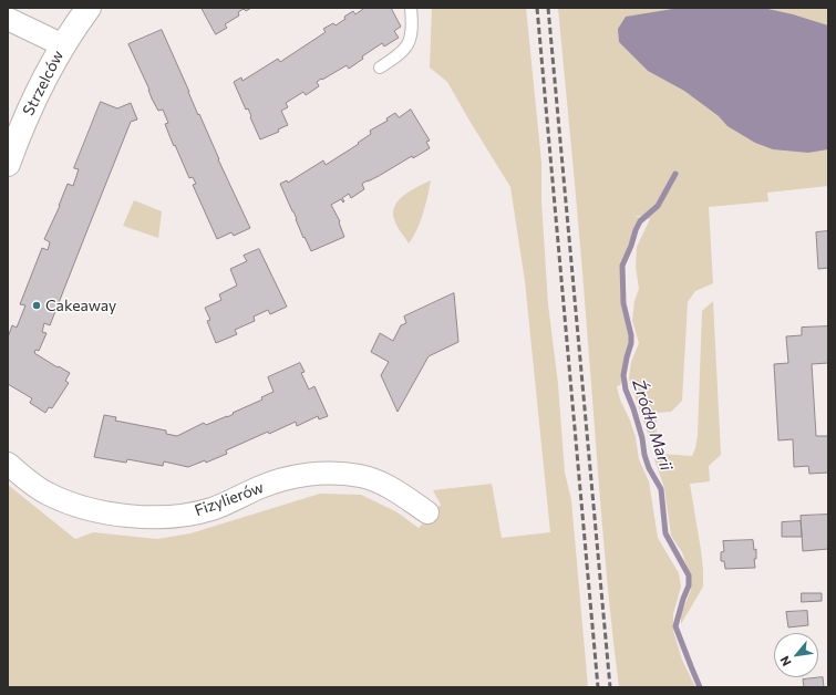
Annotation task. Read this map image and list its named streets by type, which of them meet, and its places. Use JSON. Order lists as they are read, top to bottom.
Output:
{
  "streets": {
    "street": ["Strzelców", "Fizylierów"]
  },
  "water": ["Źródło Marii"],
  "places": ["Cakeaway"],
  "north": "bottom left"
}
